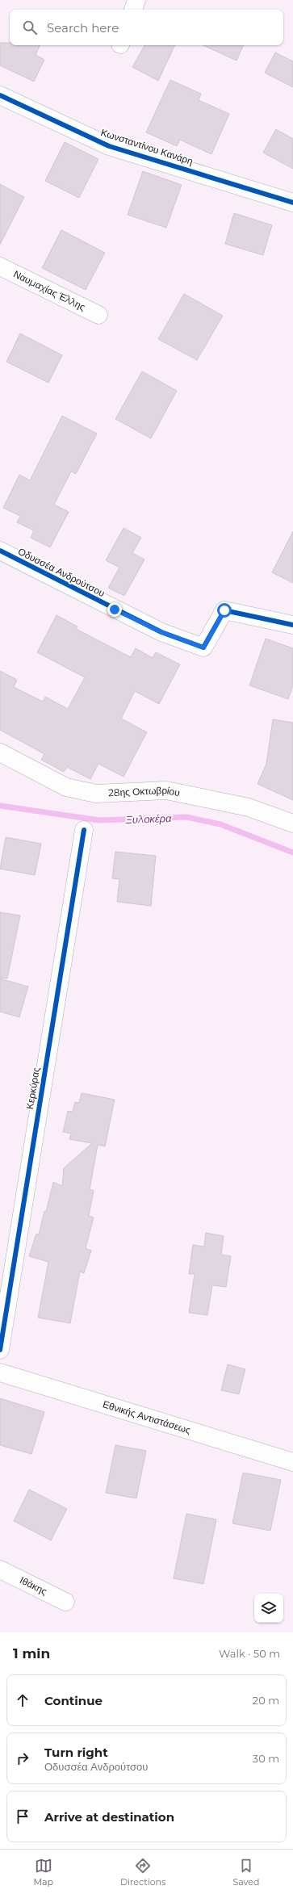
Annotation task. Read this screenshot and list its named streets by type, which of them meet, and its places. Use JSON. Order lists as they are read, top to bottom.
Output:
{
  "streets": {
    "street": [
      "Κωνσταντίνου Κανάρη",
      "Ναυμαχίας Έλλης",
      "Οδυσσέα Ανδρούτσου",
      "28ης Οκτωβρίου",
      "Κερκύρας",
      "Εθνικής Αντιστάσεως",
      "Ιθάκης"
    ]
  },
  "water": ["Ξυλοκέρα"],
  "page": {
    "search": "Search here",
    "heading": ["1 min", "Walk · 50 m"],
    "list": [
      ["Continue", "20 m"],
      ["Turn right", "Οδυσσέα Ανδρούτσου", "30 m"],
      "Arrive at destination"
    ],
    "nav": ["Map", "Directions", "Saved"]
  }
}
